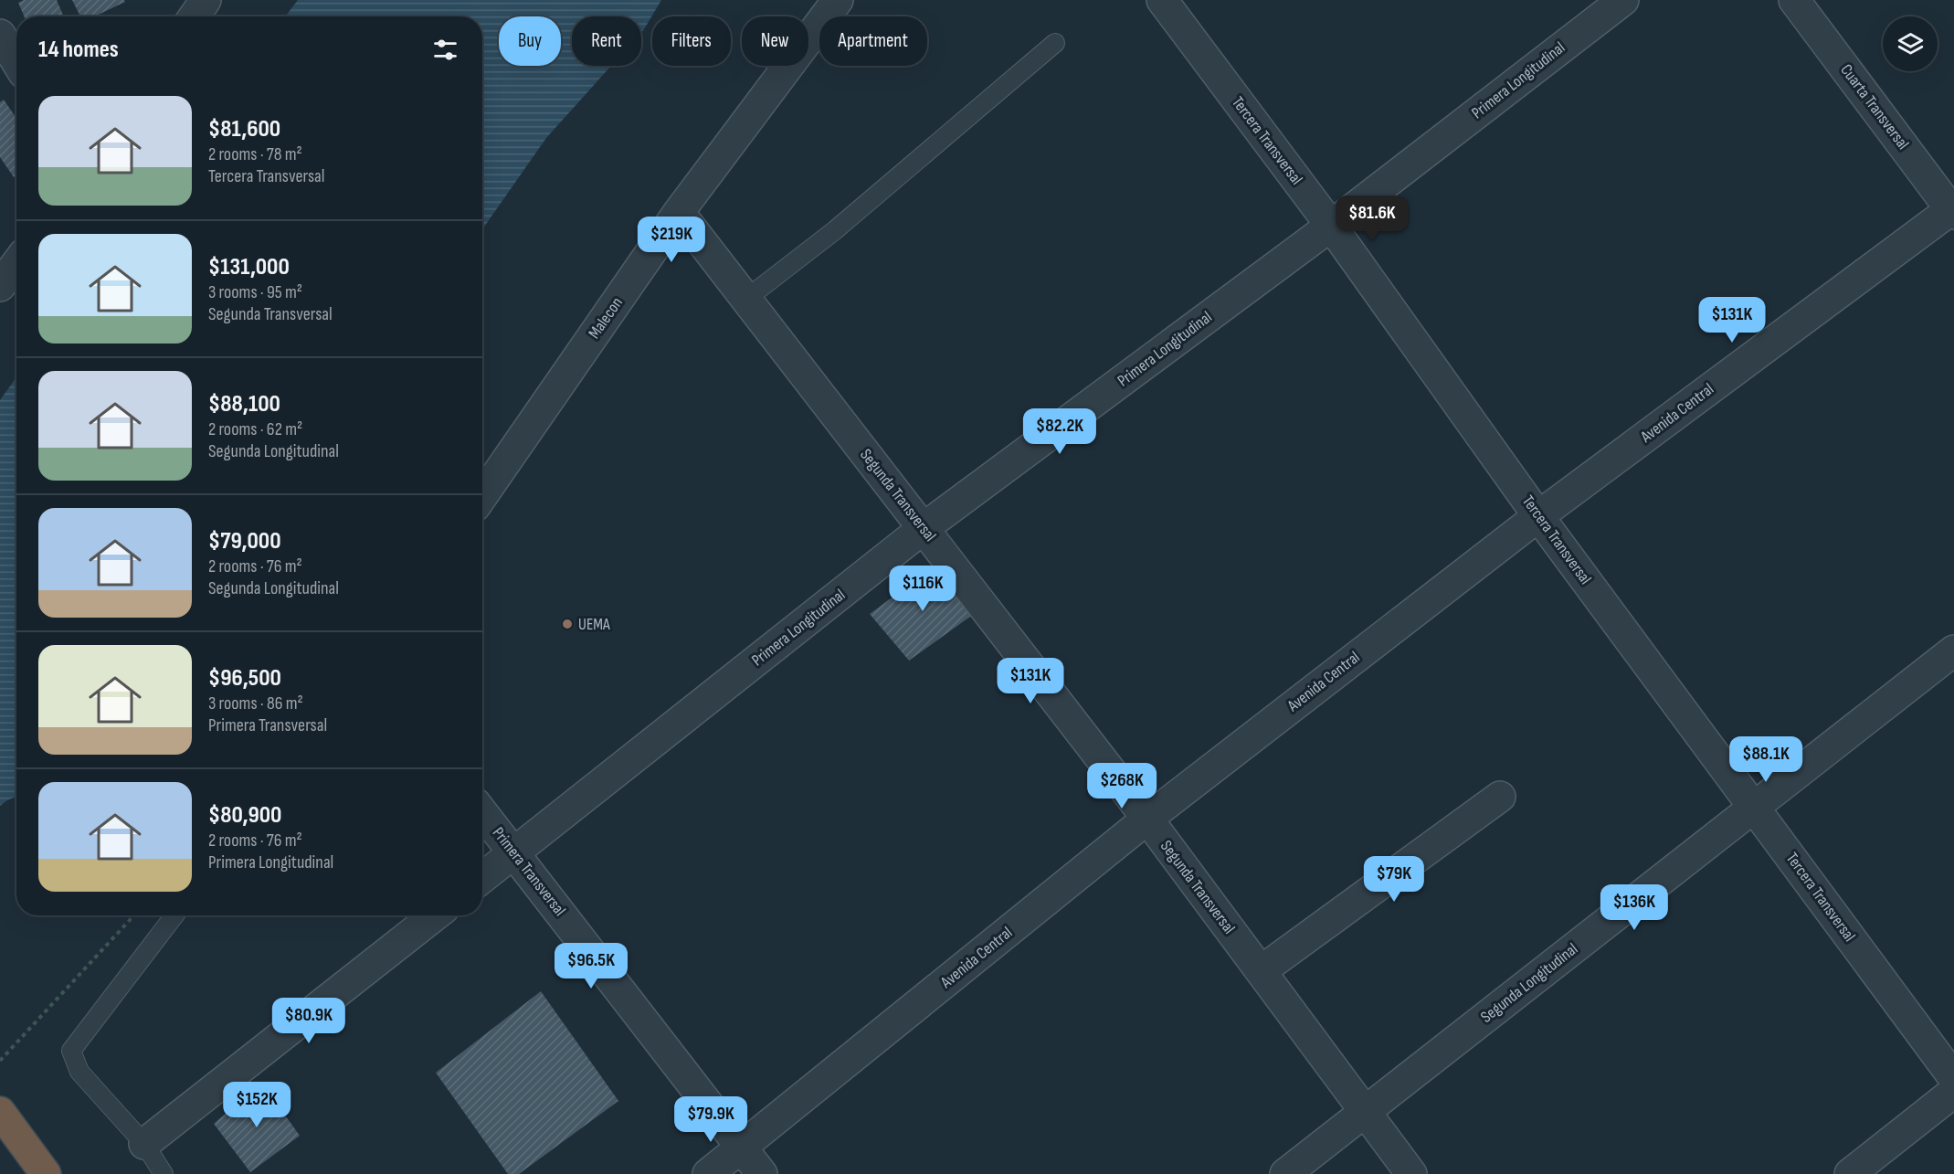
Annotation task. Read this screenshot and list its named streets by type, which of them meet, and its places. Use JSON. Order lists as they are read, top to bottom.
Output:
{
  "streets": {
    "street": [
      "Primera Longitudinal",
      "Cuarta Transversal",
      "Tercera Transversal",
      "Malecon",
      "Avenida Central",
      "Segunda Transversal",
      "Primera Transversal",
      "Segunda Longitudinal"
    ]
  },
  "crossings": [
    ["Primera Longitudinal", "Tercera Transversal"],
    ["Primera Longitudinal", "Segunda Transversal"],
    ["Primera Longitudinal", "Primera Transversal"],
    ["Cuarta Transversal", "Avenida Central"],
    ["Tercera Transversal", "Avenida Central"],
    ["Tercera Transversal", "Segunda Longitudinal"],
    ["Malecon", "Segunda Transversal"],
    ["Avenida Central", "Segunda Transversal"],
    ["Avenida Central", "Primera Transversal"],
    ["Segunda Transversal", "Segunda Longitudinal"]
  ],
  "places": ["UEMA"],
  "page": {
    "chip": [
      "Buy",
      "Rent",
      "Filters",
      "New",
      "Apartment"
    ],
    "heading": "14 homes",
    "list": [
      {
        "name": "$81,600",
        "note": "2 rooms · 78 m² · Tercera Transversal"
      },
      {
        "name": "$131,000",
        "note": "3 rooms · 95 m² · Segunda Transversal"
      },
      {
        "name": "$88,100",
        "note": "2 rooms · 62 m² · Segunda Longitudinal"
      },
      {
        "name": "$79,000",
        "note": "2 rooms · 76 m² · Segunda Longitudinal"
      },
      {
        "name": "$96,500",
        "note": "3 rooms · 86 m² · Primera Transversal"
      },
      {
        "name": "$80,900",
        "note": "2 rooms · 76 m² · Primera Longitudinal"
      }
    ],
    "price": [
      "$81.6K",
      "$219K",
      "$131K",
      "$82.2K",
      "$116K",
      "$131K",
      "$88.1K",
      "$268K",
      "$79K",
      "$136K",
      "$96.5K",
      "$80.9K",
      "$152K",
      "$79.9K"
    ]
  }
}
